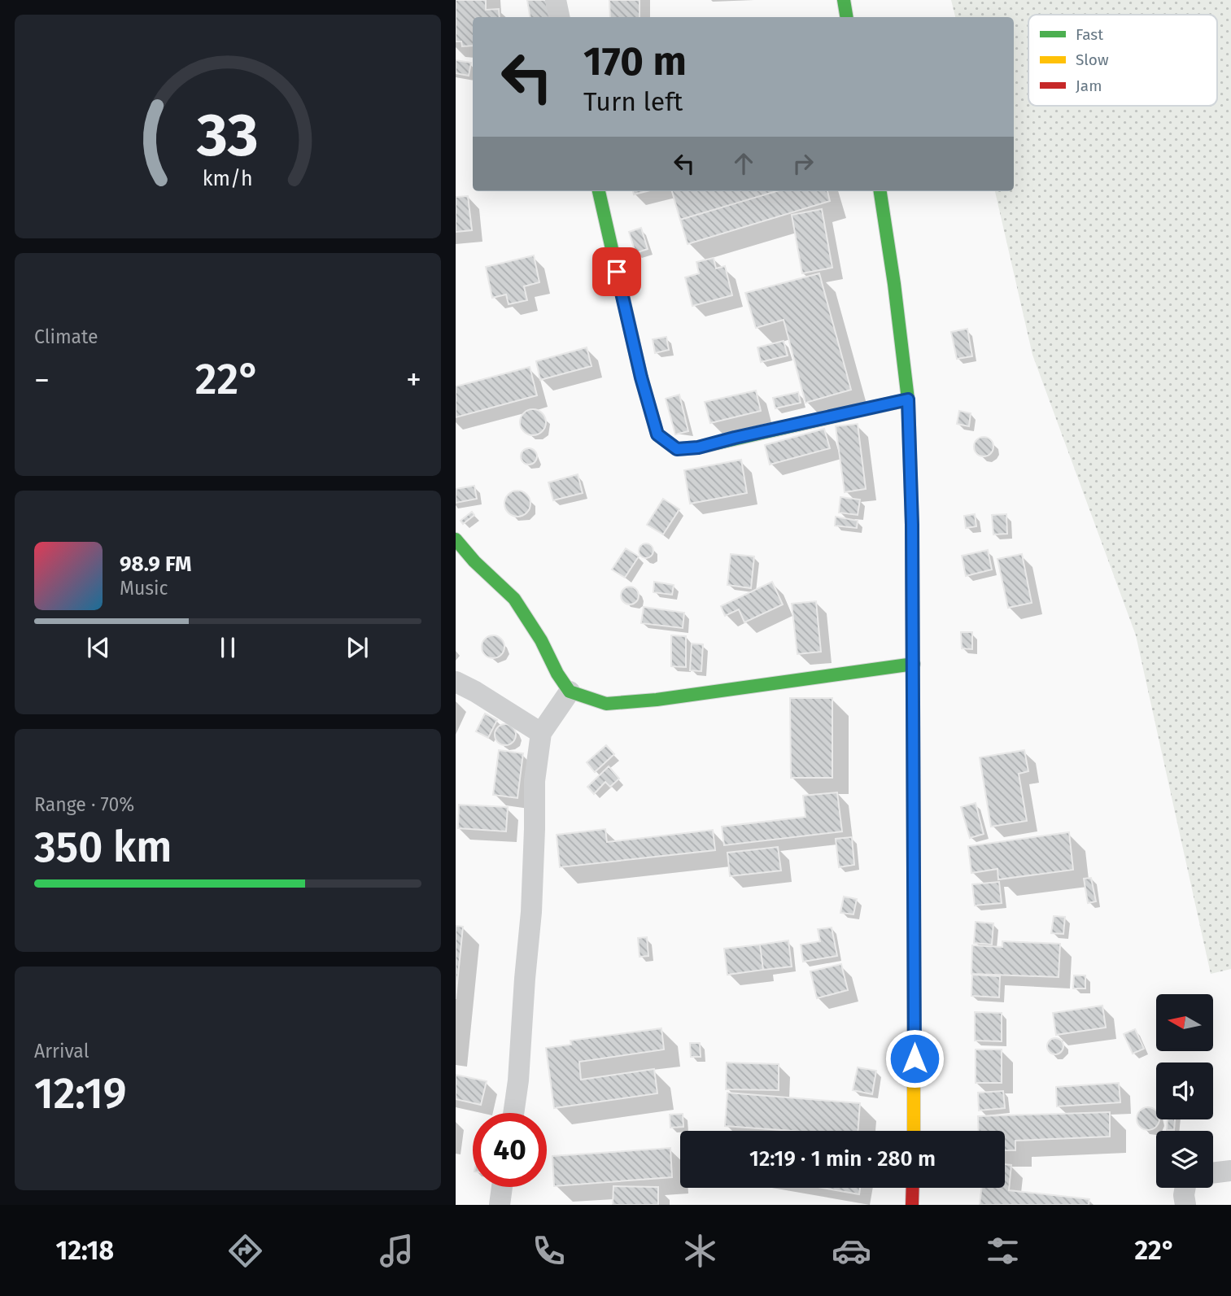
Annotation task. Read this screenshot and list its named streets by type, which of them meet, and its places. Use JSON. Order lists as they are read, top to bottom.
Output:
{
  "legend": ["Fast", "Slow", "Jam"],
  "north": "left",
  "page": {
    "turn": ["170 m", "Turn left"],
    "tile": [
      "Climate",
      ["Range · 70%", "350 km"],
      ["Arrival", "12:19"]
    ],
    "heat": ["−", "22°", "+"],
    "song": ["98.9 FM", "Music"],
    "limit": "40",
    "trip": "12:19 · 1 min · 280 m",
    "tabs": ["12:18", "22°"],
    "gauge": ["33", "km/h"]
  }
}
